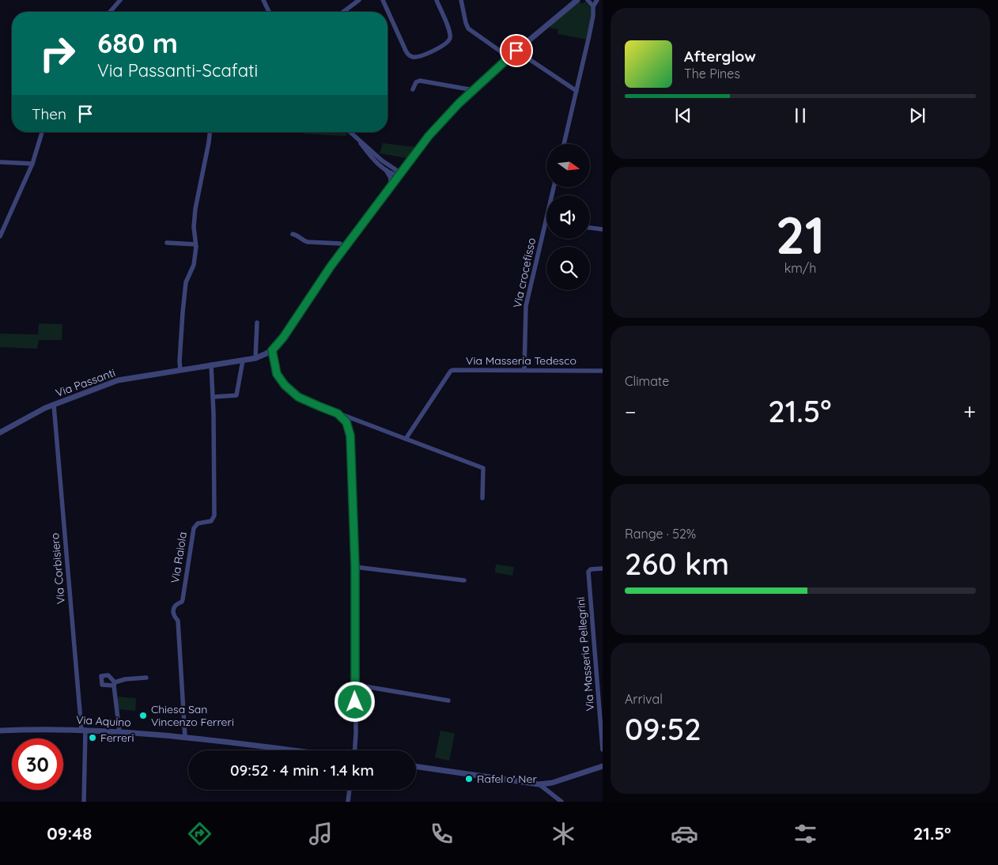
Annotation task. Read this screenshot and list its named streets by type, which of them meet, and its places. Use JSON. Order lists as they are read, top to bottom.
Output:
{
  "streets": {
    "street": [
      "Via crocefisso",
      "Via Masseria Tedesco",
      "Via Passanti",
      "Via Raiola",
      "Via Corbisiero",
      "Via Masseria Pellegrini",
      "Via Aquino"
    ]
  },
  "crossings": [
    ["Via crocefisso", "Via Masseria Tedesco"],
    ["Via Passanti", "Via Raiola"],
    ["Via Passanti", "Via Corbisiero"],
    ["Via Raiola", "Via Aquino"],
    ["Via Corbisiero", "Via Aquino"]
  ],
  "places": ["Chiesa San Vincenzo Ferreri", "Ferreri", "Rafel o' Ner"],
  "north": "right",
  "page": {
    "turn": ["680 m", "Via Passanti-Scafati"],
    "song": ["Afterglow", "The Pines"],
    "then": "Then",
    "tile": [
      ["21", "km/h"],
      "Climate",
      ["Range · 52%", "260 km"],
      ["Arrival", "09:52"]
    ],
    "heat": ["−", "21.5°", "+"],
    "limit": "30",
    "trip": "09:52 · 4 min · 1.4 km",
    "tabs": ["09:48", "21.5°"]
  }
}
